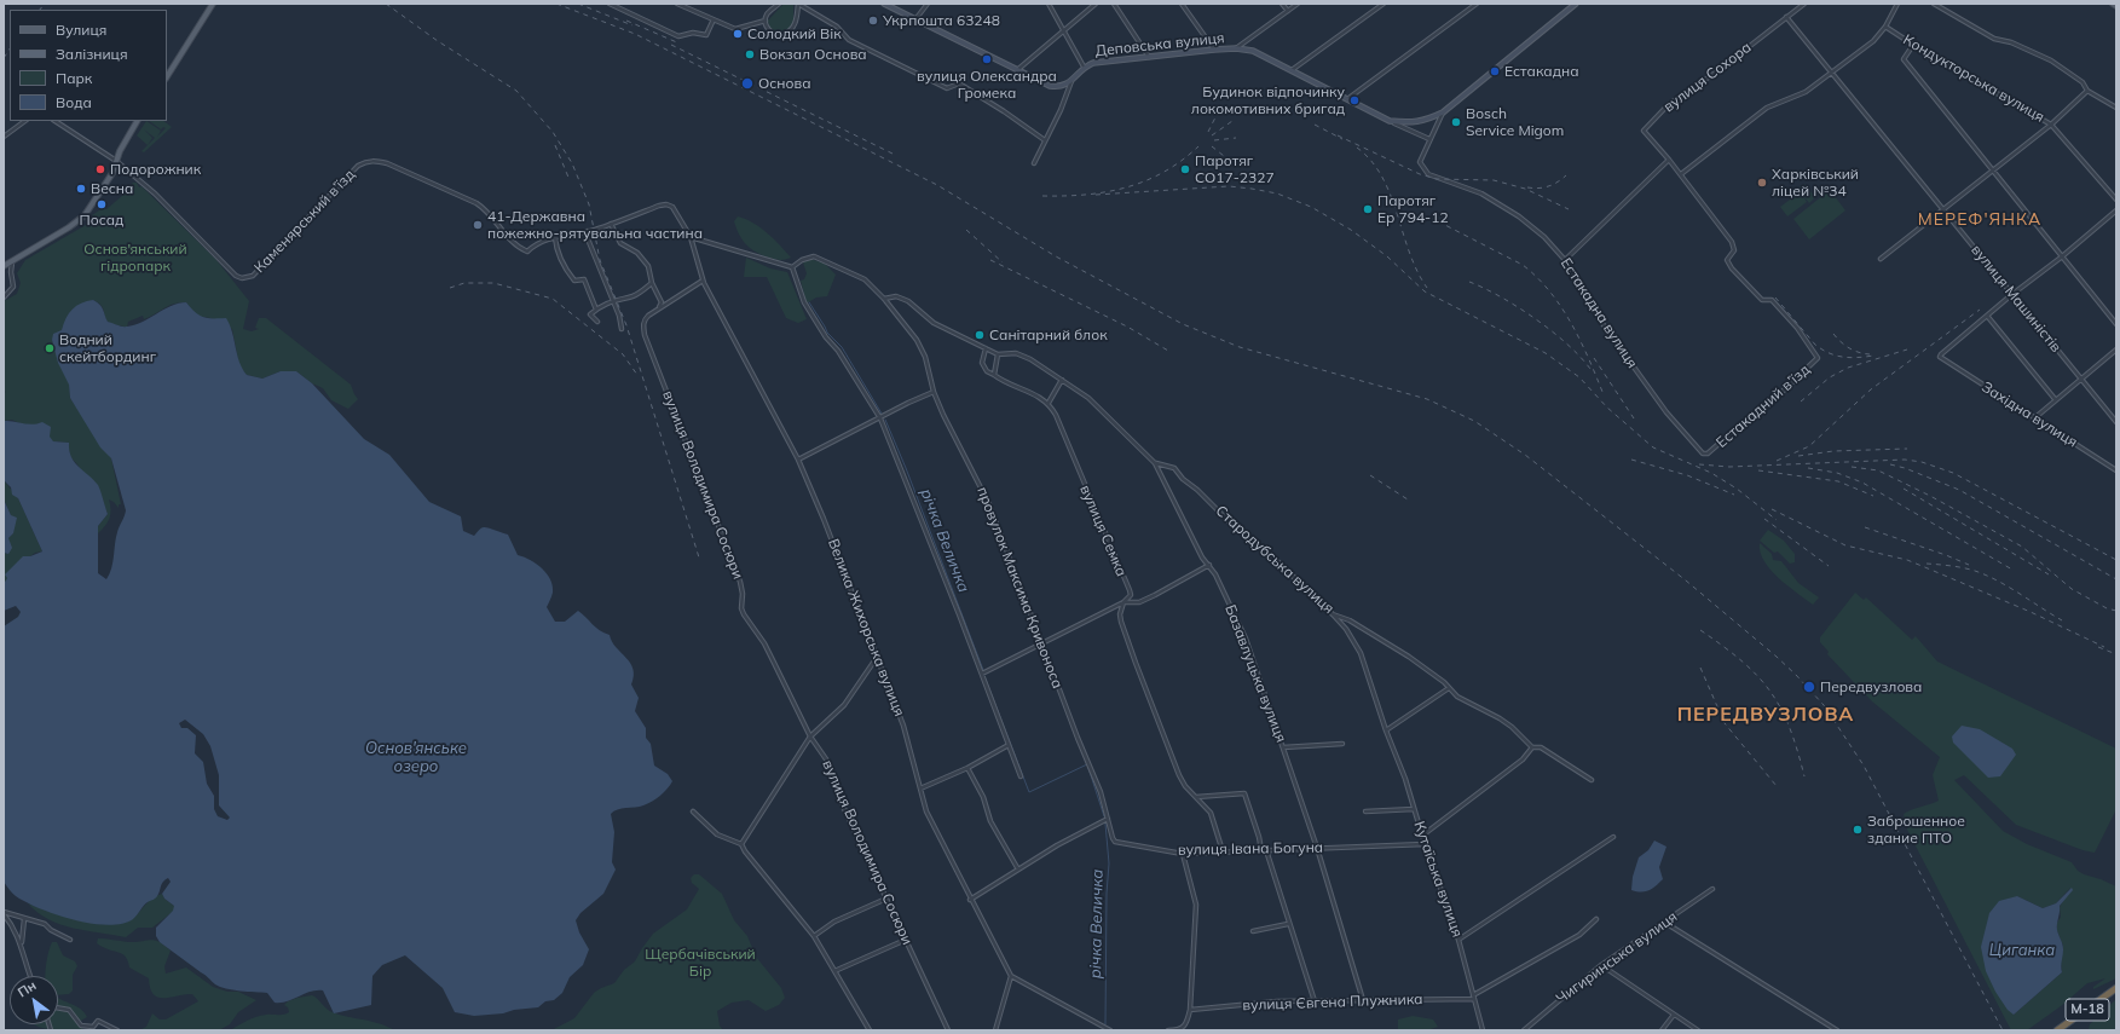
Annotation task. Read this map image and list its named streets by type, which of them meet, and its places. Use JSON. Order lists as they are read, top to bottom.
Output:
{
  "streets": {
    "highway": ["М-18"],
    "main road": ["Деповська вулиця"],
    "street": [
      "вулиця Сохора",
      "Кондукторська вулиця",
      "Каменярський в’їзд",
      "вулиця Машиністів",
      "Естакадна вулиця",
      "Естакадний в’їзд",
      "Західна вулиця",
      "вулиця Володимира Сосюри",
      "вулиця Семка",
      "Стародубська вулиця",
      "провулок Максима Кривоноса",
      "Велика Жихорська вулиця",
      "Базавлуцька вулиця",
      "вулиця Івана Богуна",
      "Кутаїська вулиця",
      "Чигиринська вулиця",
      "вулиця Євгена Плужника"
    ]
  },
  "crossings": [
    ["вулиця Сохора", "вулиця Машиністів"],
    ["вулиця Сохора", "Естакадний в’їзд"],
    ["Естакадна вулиця", "Естакадний в’їзд"],
    ["вулиця Семка", "вулиця Івана Богуна"],
    ["Стародубська вулиця", "Базавлуцька вулиця"],
    ["Стародубська вулиця", "Кутаїська вулиця"],
    ["провулок Максима Кривоноса", "вулиця Івана Богуна"],
    ["Базавлуцька вулиця", "вулиця Івана Богуна"],
    ["Базавлуцька вулиця", "вулиця Євгена Плужника"],
    ["вулиця Івана Богуна", "Кутаїська вулиця"],
    ["Кутаїська вулиця", "вулиця Євгена Плужника"]
  ],
  "districts": ["МЕРЕФ'ЯНКА", "ПЕРЕДВУЗЛОВА"],
  "water": ["річка Величка", "Основ'янське озеро", "Циганка"],
  "parks": ["Основ'янський гідропарк", "Щербачівський Бір"],
  "places": [
    "Укрпошта 63248",
    "Солодкий Вік",
    "Вокзал Основа",
    "вулиця Олександра Громека",
    "Естакадна",
    "Основа",
    "Будинок відпочинку локомотивних бригад",
    "Bosch Service Migom",
    "Подорожник",
    "Паротяг СО17-2327",
    "Харківський ліцей №34",
    "Весна",
    "Посад",
    "Паротяг Ер 794-12",
    "41-Державна пожежно-рятувальна частина",
    "Санітарний блок",
    "Водний скейтбординг",
    "Передвузлова",
    "Заброшенное здание ПТО"
  ],
  "legend": [
    "Вулиця",
    "Залізниця",
    "Парк",
    "Вода"
  ],
  "north": "top left"
}
